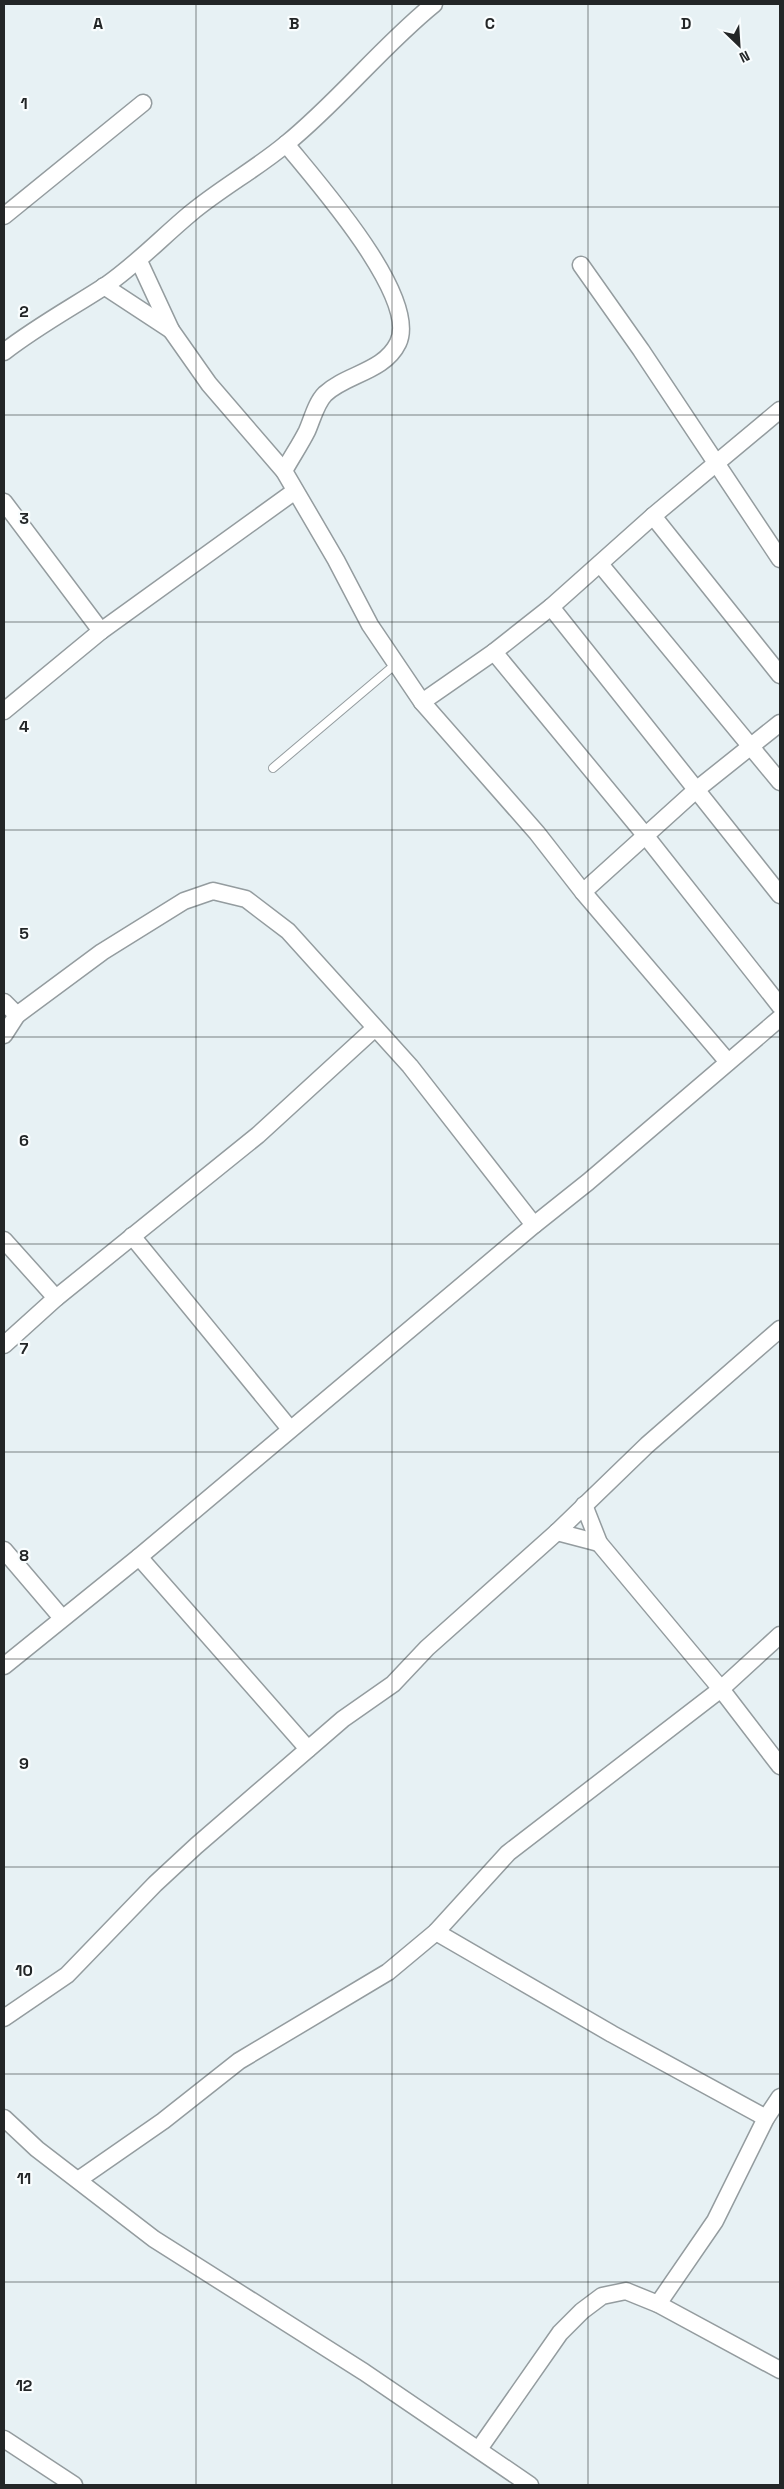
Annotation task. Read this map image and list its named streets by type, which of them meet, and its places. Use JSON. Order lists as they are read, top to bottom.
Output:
{
  "north": "bottom right",
  "grid": {
    "columns": [
      "A",
      "B",
      "C",
      "D"
    ],
    "rows": [
      "1",
      "2",
      "3",
      "4",
      "5",
      "6",
      "7",
      "8",
      "9",
      "10",
      "11",
      "12"
    ]
  }
}
